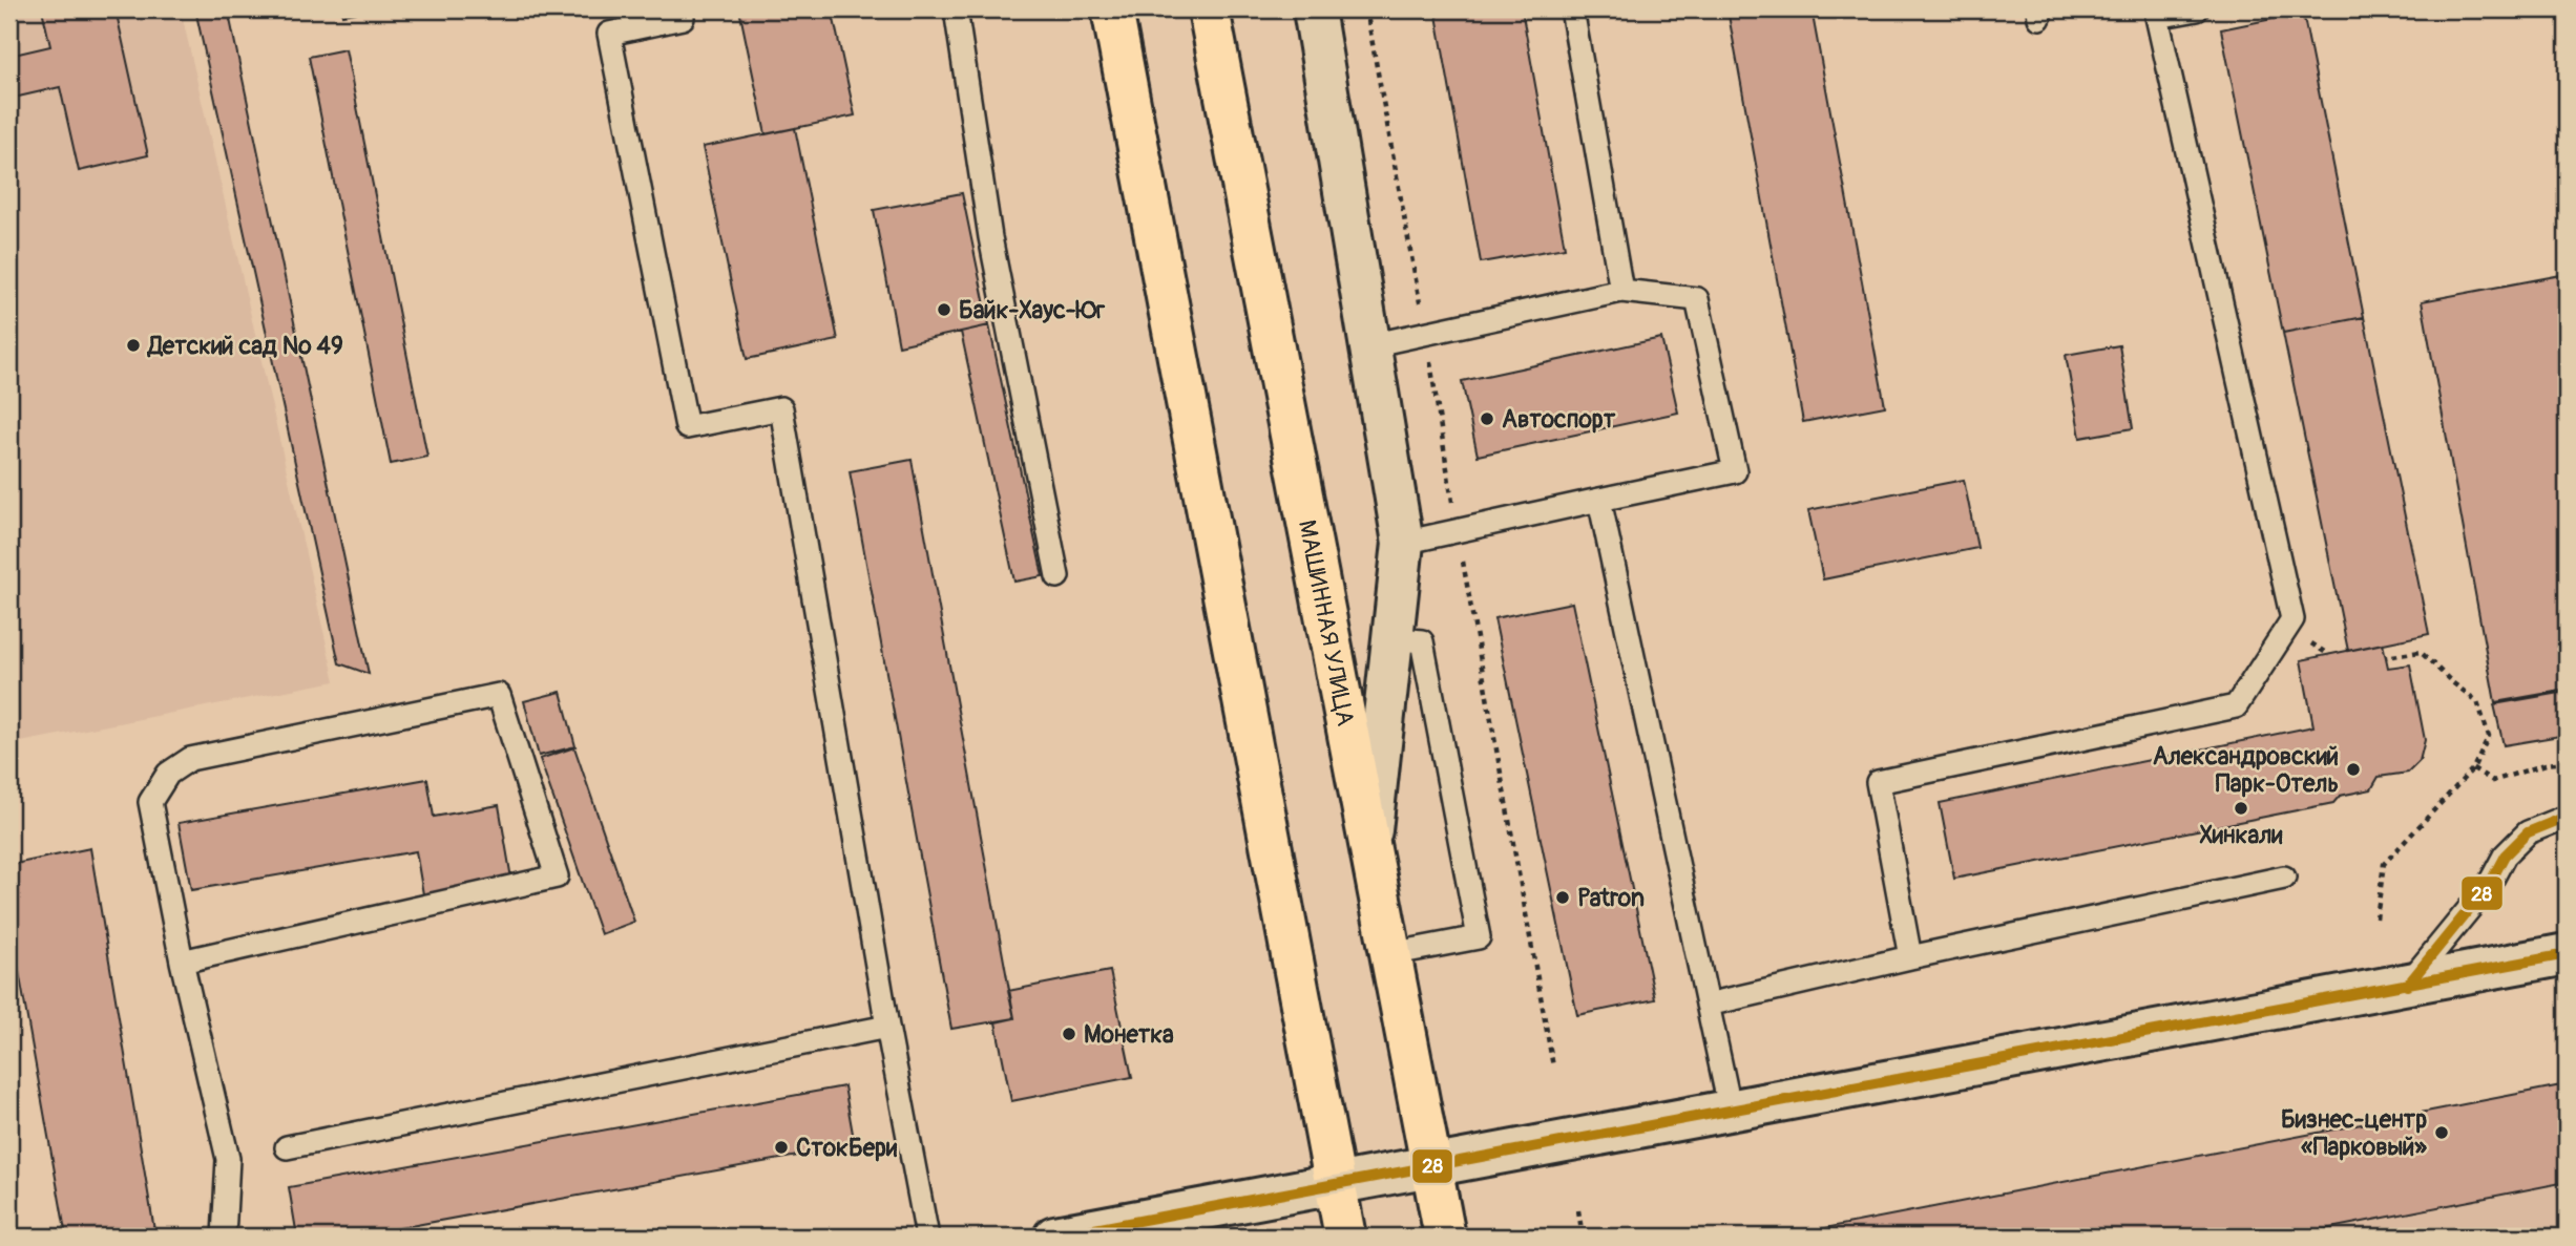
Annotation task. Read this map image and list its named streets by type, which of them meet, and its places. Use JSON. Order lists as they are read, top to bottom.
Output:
{
  "streets": {
    "main road": ["МАШИННАЯ УЛИЦА"]
  },
  "places": [
    "Байк-Хаус-Юг",
    "Детский сад № 49",
    "Автоспорт",
    "Александровский Парк-Отель",
    "Хинкали",
    "Patron",
    "Монетка",
    "Бизнес-центр «Парковый»",
    "СтокБери"
  ],
  "lines": ["transit line 28"]
}
